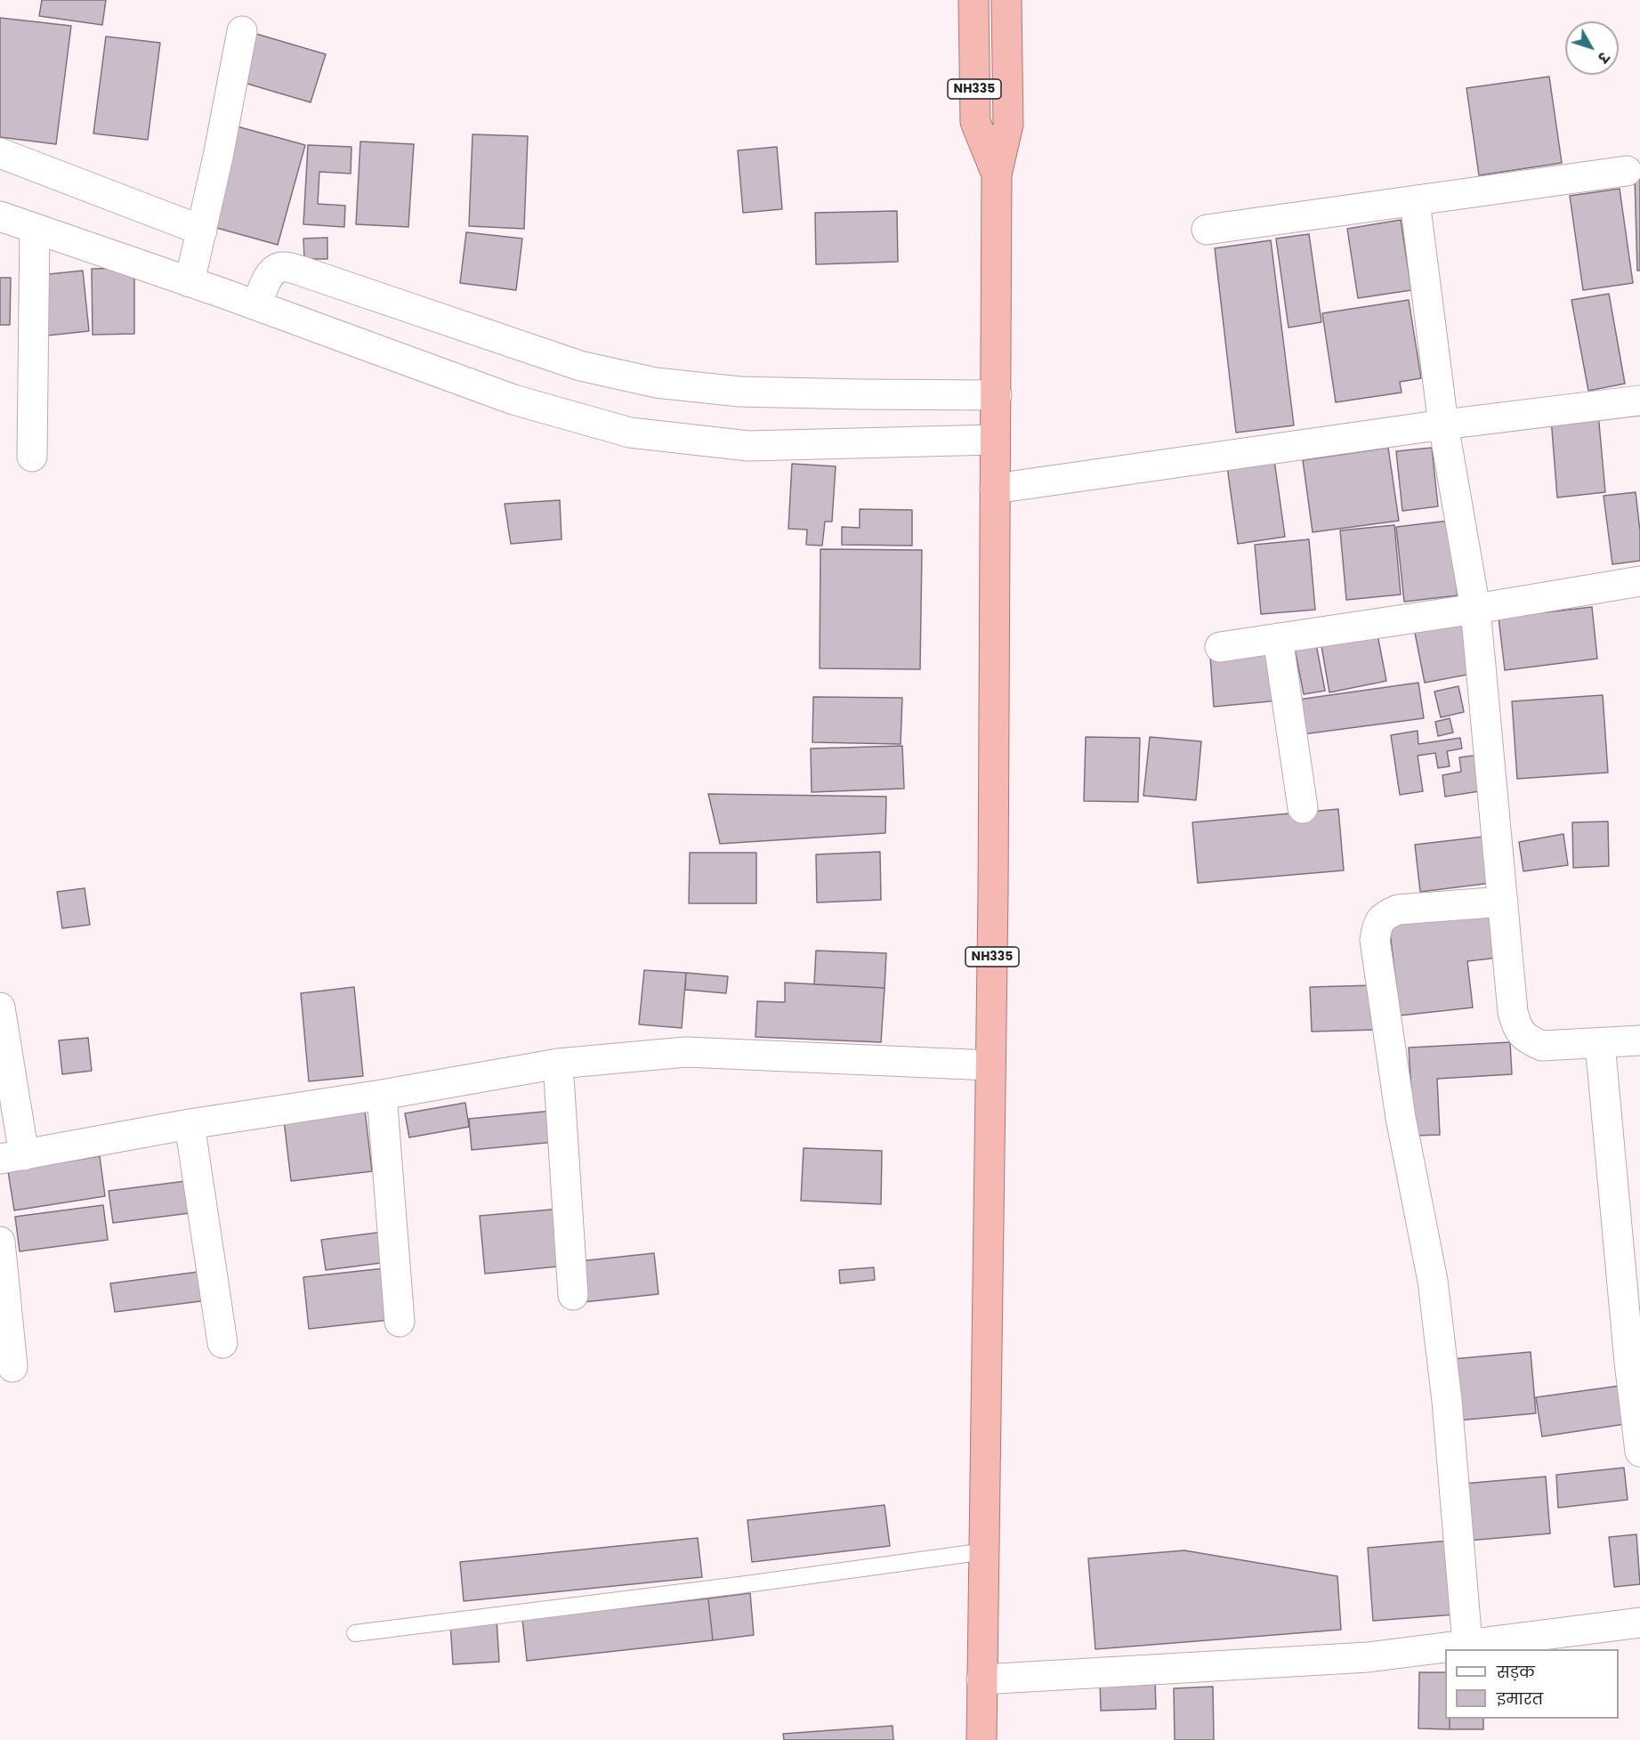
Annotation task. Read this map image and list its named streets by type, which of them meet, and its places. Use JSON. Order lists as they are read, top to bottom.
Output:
{
  "streets": {
    "highway": ["NH335"]
  },
  "legend": ["सड़क", "इमारत"],
  "north": "bottom right"
}
